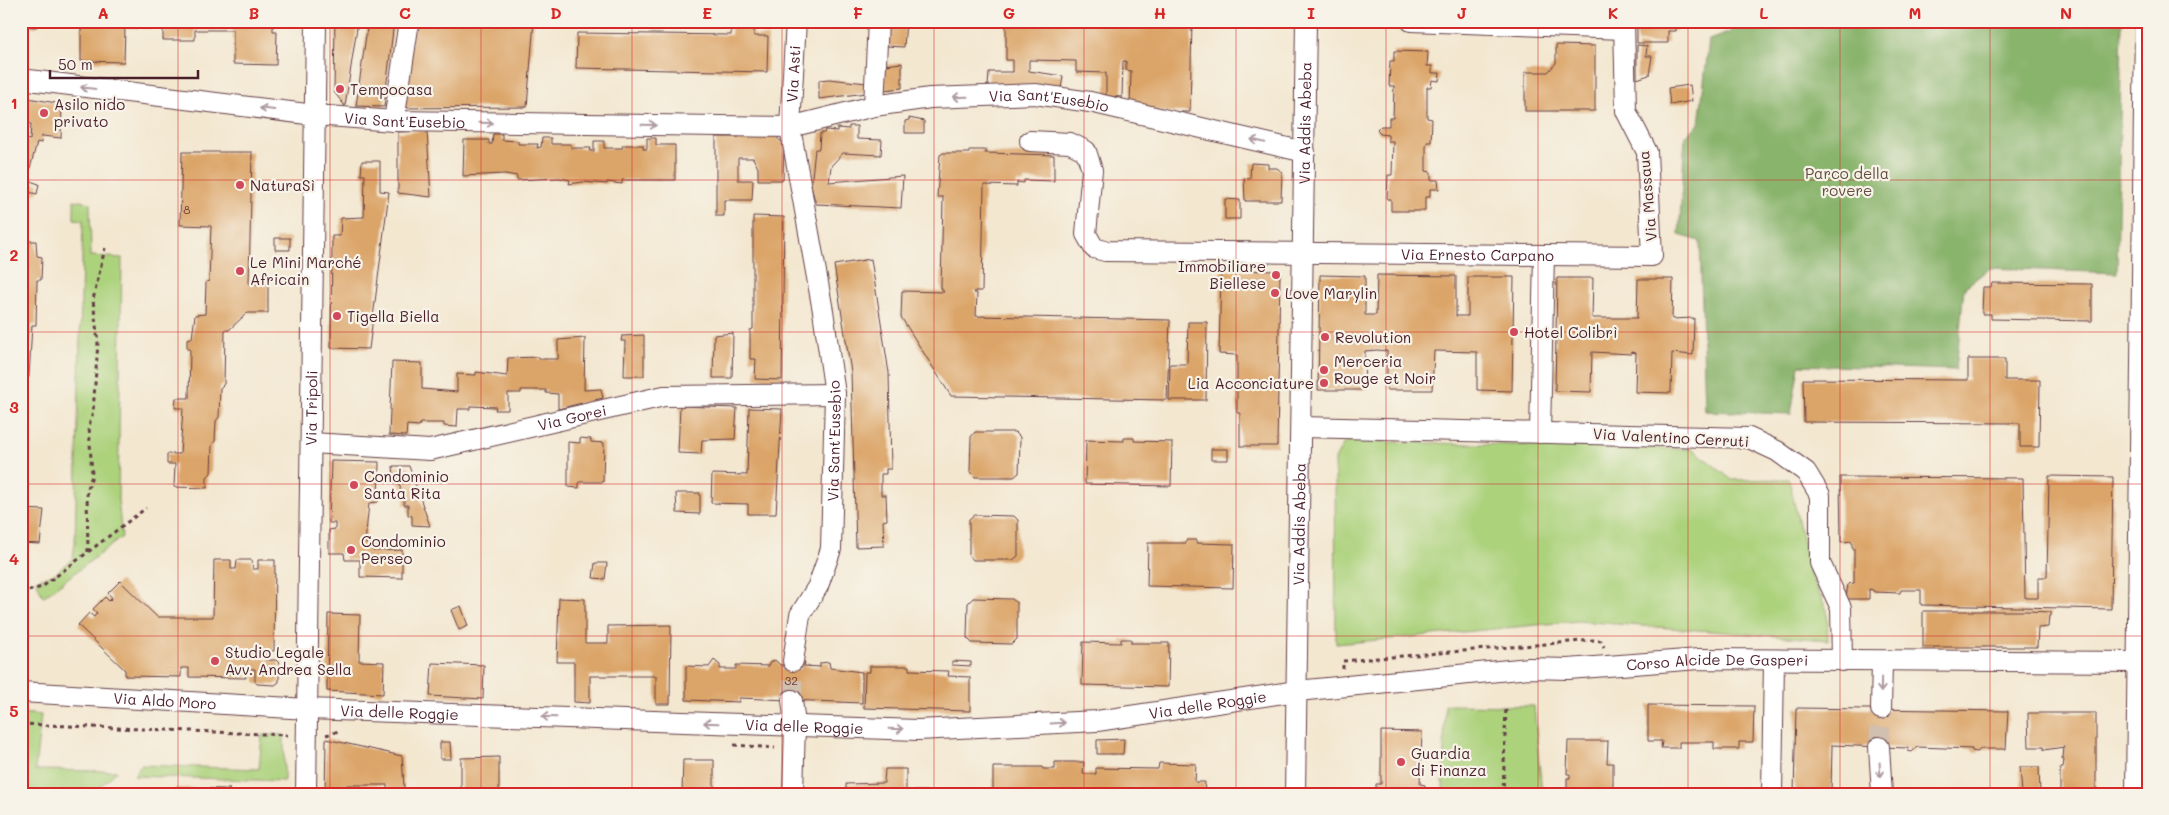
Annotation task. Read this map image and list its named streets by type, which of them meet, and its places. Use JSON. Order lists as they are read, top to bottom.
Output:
{
  "streets": {
    "street": [
      "Via Asti",
      "Via Sant'Eusebio",
      "Via Addis Abeba",
      "Via Massaua",
      "Via Ernesto Carpano",
      "Via Tripoli",
      "Via Gorei",
      "Via Valentino Cerruti",
      "Corso Alcide De Gasperi",
      "Via Aldo Moro",
      "Via delle Roggie"
    ]
  },
  "crossings": [
    ["Via Asti", "Via Sant'Eusebio"],
    ["Via Sant'Eusebio", "Via Addis Abeba"],
    ["Via Sant'Eusebio", "Via Tripoli"],
    ["Via Sant'Eusebio", "Via Gorei"],
    ["Via Addis Abeba", "Via Ernesto Carpano"],
    ["Via Addis Abeba", "Via Valentino Cerruti"],
    ["Via Addis Abeba", "Corso Alcide De Gasperi"],
    ["Via Addis Abeba", "Via delle Roggie"],
    ["Via Massaua", "Via Ernesto Carpano"],
    ["Via Tripoli", "Via Gorei"],
    ["Via Tripoli", "Via Aldo Moro"],
    ["Via Tripoli", "Via delle Roggie"],
    ["Via Valentino Cerruti", "Corso Alcide De Gasperi"],
    ["Corso Alcide De Gasperi", "Via delle Roggie"],
    ["Via Aldo Moro", "Via delle Roggie"]
  ],
  "parks": ["Parco della rovere"],
  "places": [
    "Tempocasa",
    "Asilo nido privato",
    "NaturaSì",
    "Le Mini Marché Africain",
    "Immobiliare Biellese",
    "Love Marylin",
    "Tigella Biella",
    "Hotel Colibrì",
    "Revolution",
    "Merceria Rouge et Noir",
    "Lia Acconciature",
    "Condominio Santa Rita",
    "Condominio Perseo",
    "Studio Legale Avv. Andrea Sella",
    "Guardia di Finanza"
  ],
  "house_numbers": ["8", "32"],
  "scale_bar": "50 m",
  "grid": {
    "columns": [
      "A",
      "B",
      "C",
      "D",
      "E",
      "F",
      "G",
      "H",
      "I",
      "J",
      "K",
      "L",
      "M",
      "N"
    ],
    "rows": [
      "1",
      "2",
      "3",
      "4",
      "5"
    ]
  }
}
